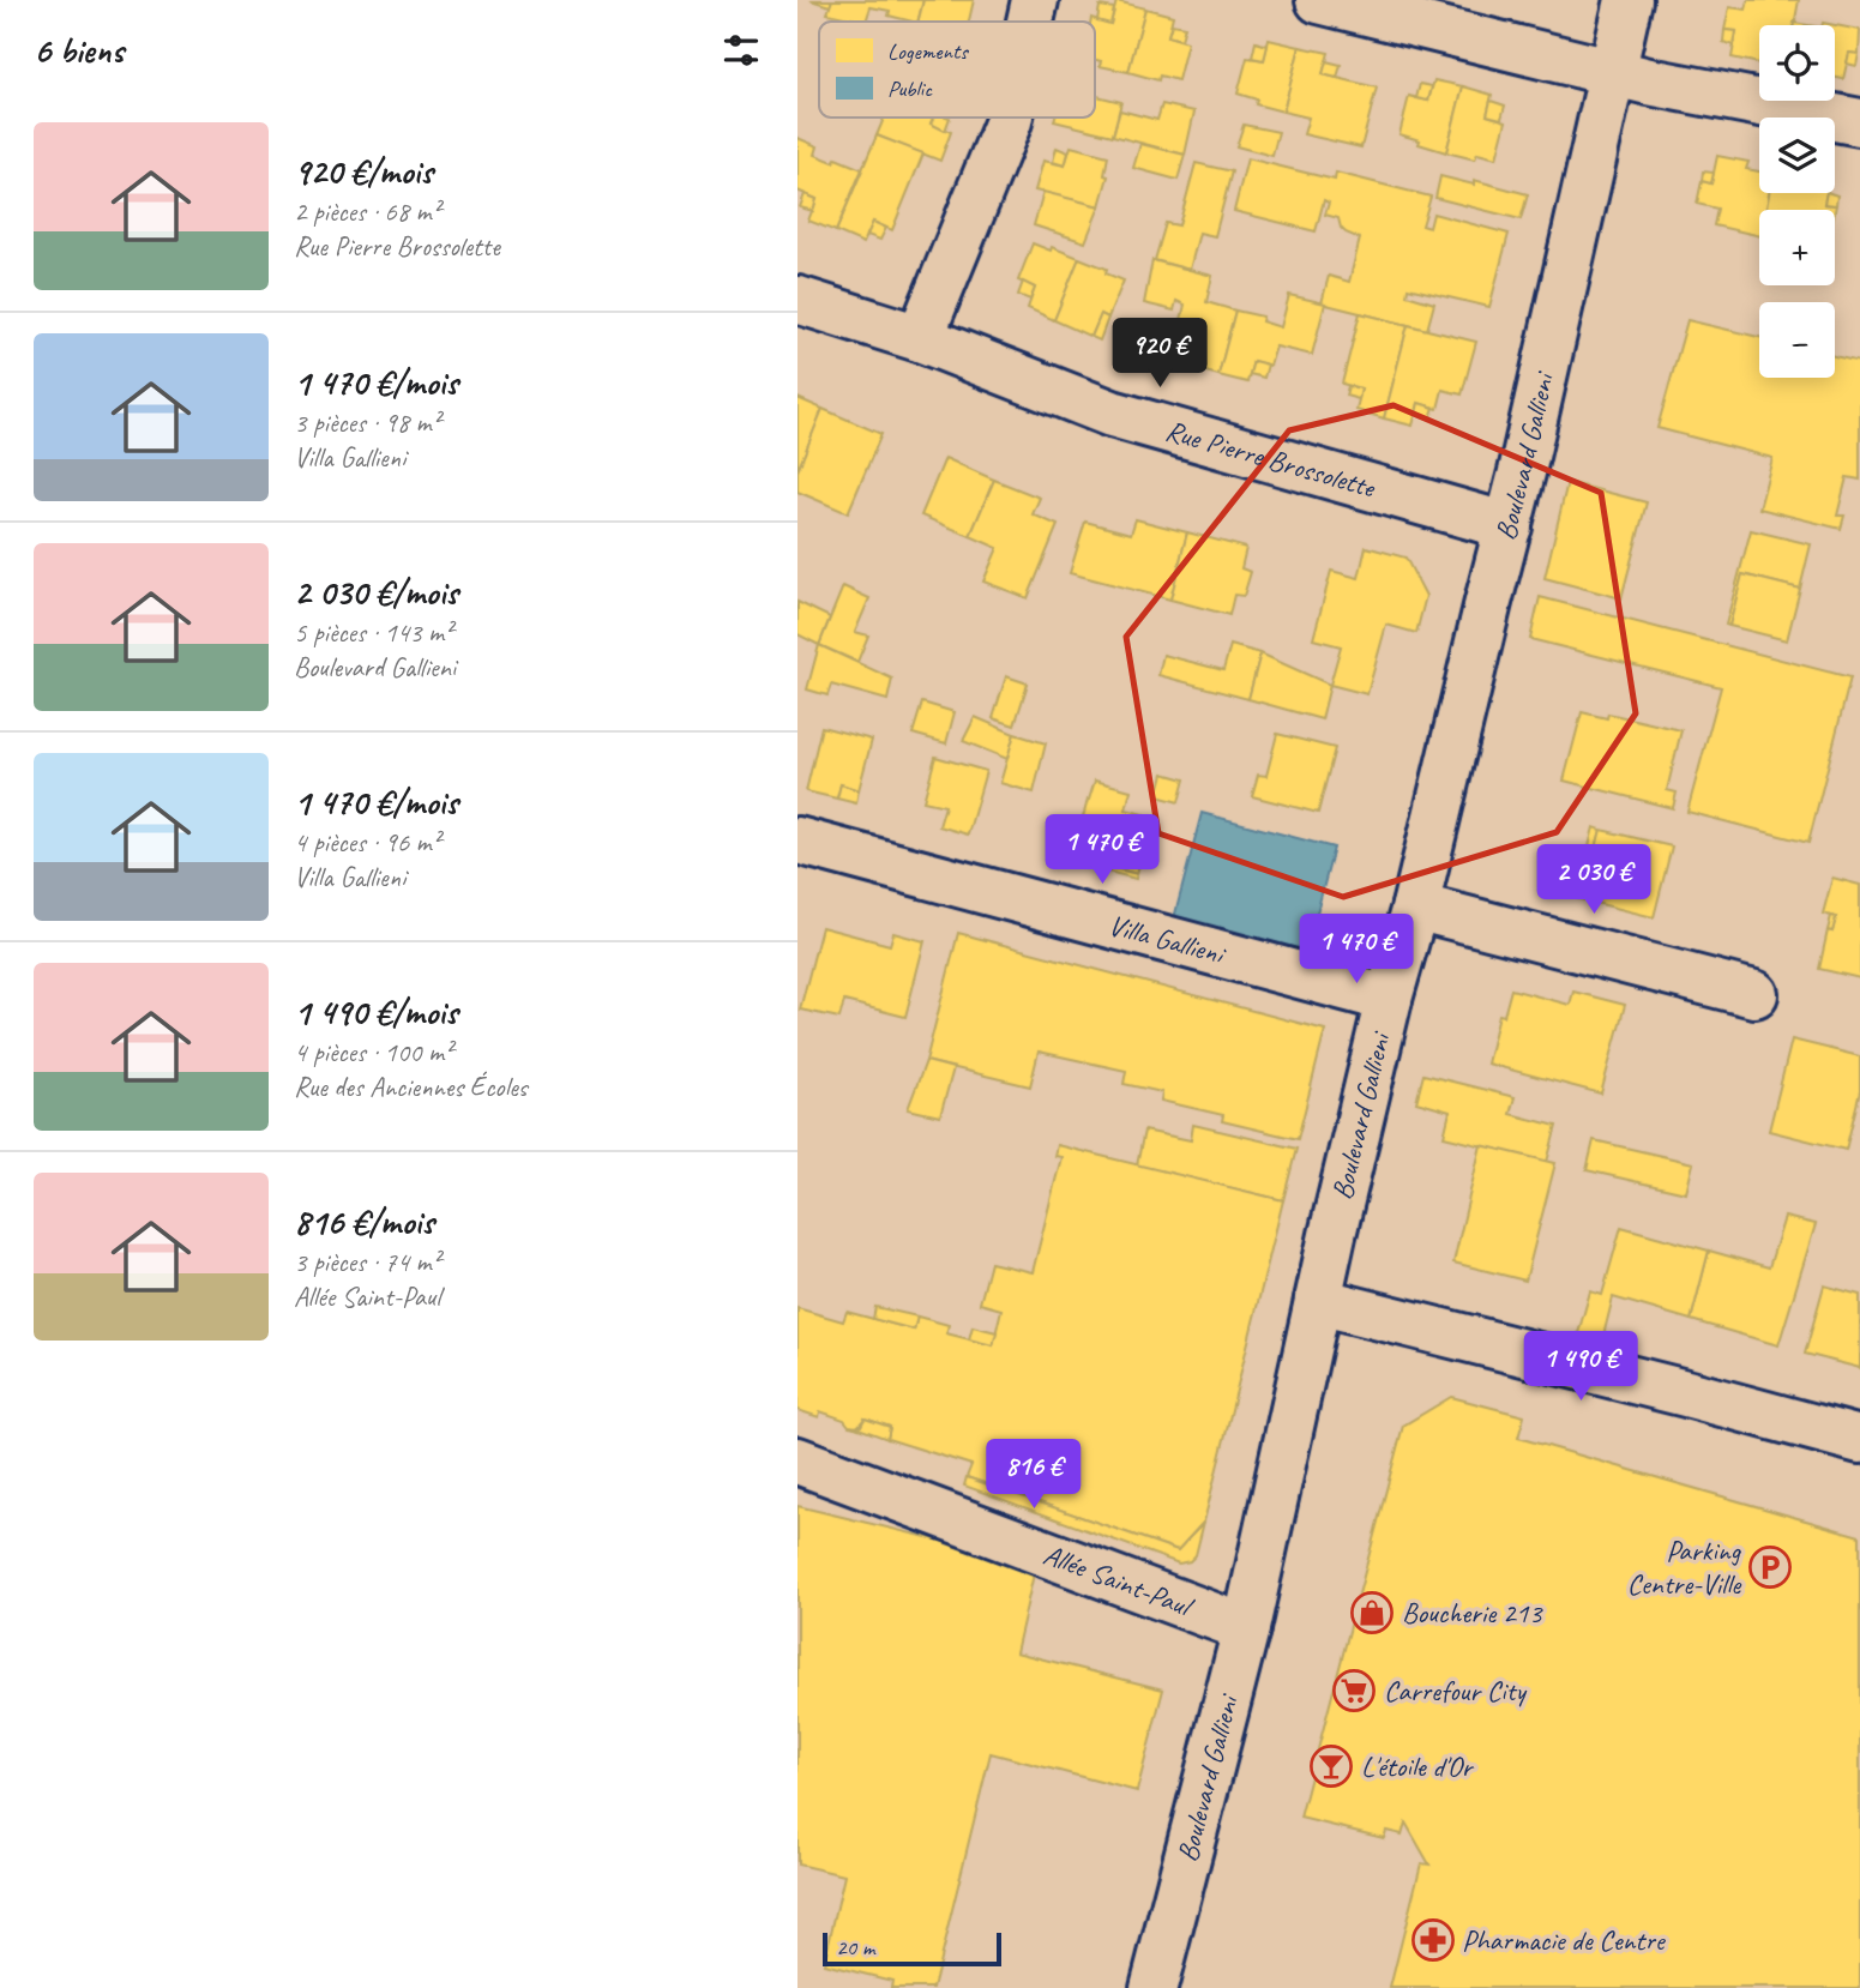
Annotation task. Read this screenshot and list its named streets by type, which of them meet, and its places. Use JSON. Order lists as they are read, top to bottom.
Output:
{
  "streets": {
    "street": [
      "Boulevard Gallieni",
      "Rue Pierre Brossolette",
      "Villa Gallieni",
      "Allée Saint-Paul"
    ]
  },
  "crossings": [
    ["Boulevard Gallieni", "Rue Pierre Brossolette"],
    ["Boulevard Gallieni", "Villa Gallieni"],
    ["Boulevard Gallieni", "Allée Saint-Paul"]
  ],
  "places": {
    "parking": ["Parking Centre-Ville"],
    "shop": ["Boucherie 213"],
    "supermarket": ["Carrefour City"],
    "bar": ["L'étoile d'Or"],
    "pharmacy": ["Pharmacie de Centre"]
  },
  "legend": ["Logements", "Public"],
  "scale_bar": "20 m",
  "page": {
    "heading": "6 biens",
    "map_buttons": ["+", "−"],
    "list": [
      {
        "name": "920 €/mois",
        "note": "2 pièces · 68 m² · Rue Pierre Brossolette"
      },
      {
        "name": "1 470 €/mois",
        "note": "3 pièces · 98 m² · Villa Gallieni"
      },
      {
        "name": "2 030 €/mois",
        "note": "5 pièces · 143 m² · Boulevard Gallieni"
      },
      {
        "name": "1 470 €/mois",
        "note": "4 pièces · 96 m² · Villa Gallieni"
      },
      {
        "name": "1 490 €/mois",
        "note": "4 pièces · 100 m² · Rue des Anciennes Écoles"
      },
      {
        "name": "816 €/mois",
        "note": "3 pièces · 74 m² · Allée Saint-Paul"
      }
    ],
    "price": [
      "920 €",
      "1 470 €",
      "2 030 €",
      "1 470 €",
      "1 490 €",
      "816 €"
    ],
    "scale": "20 m"
  }
}
